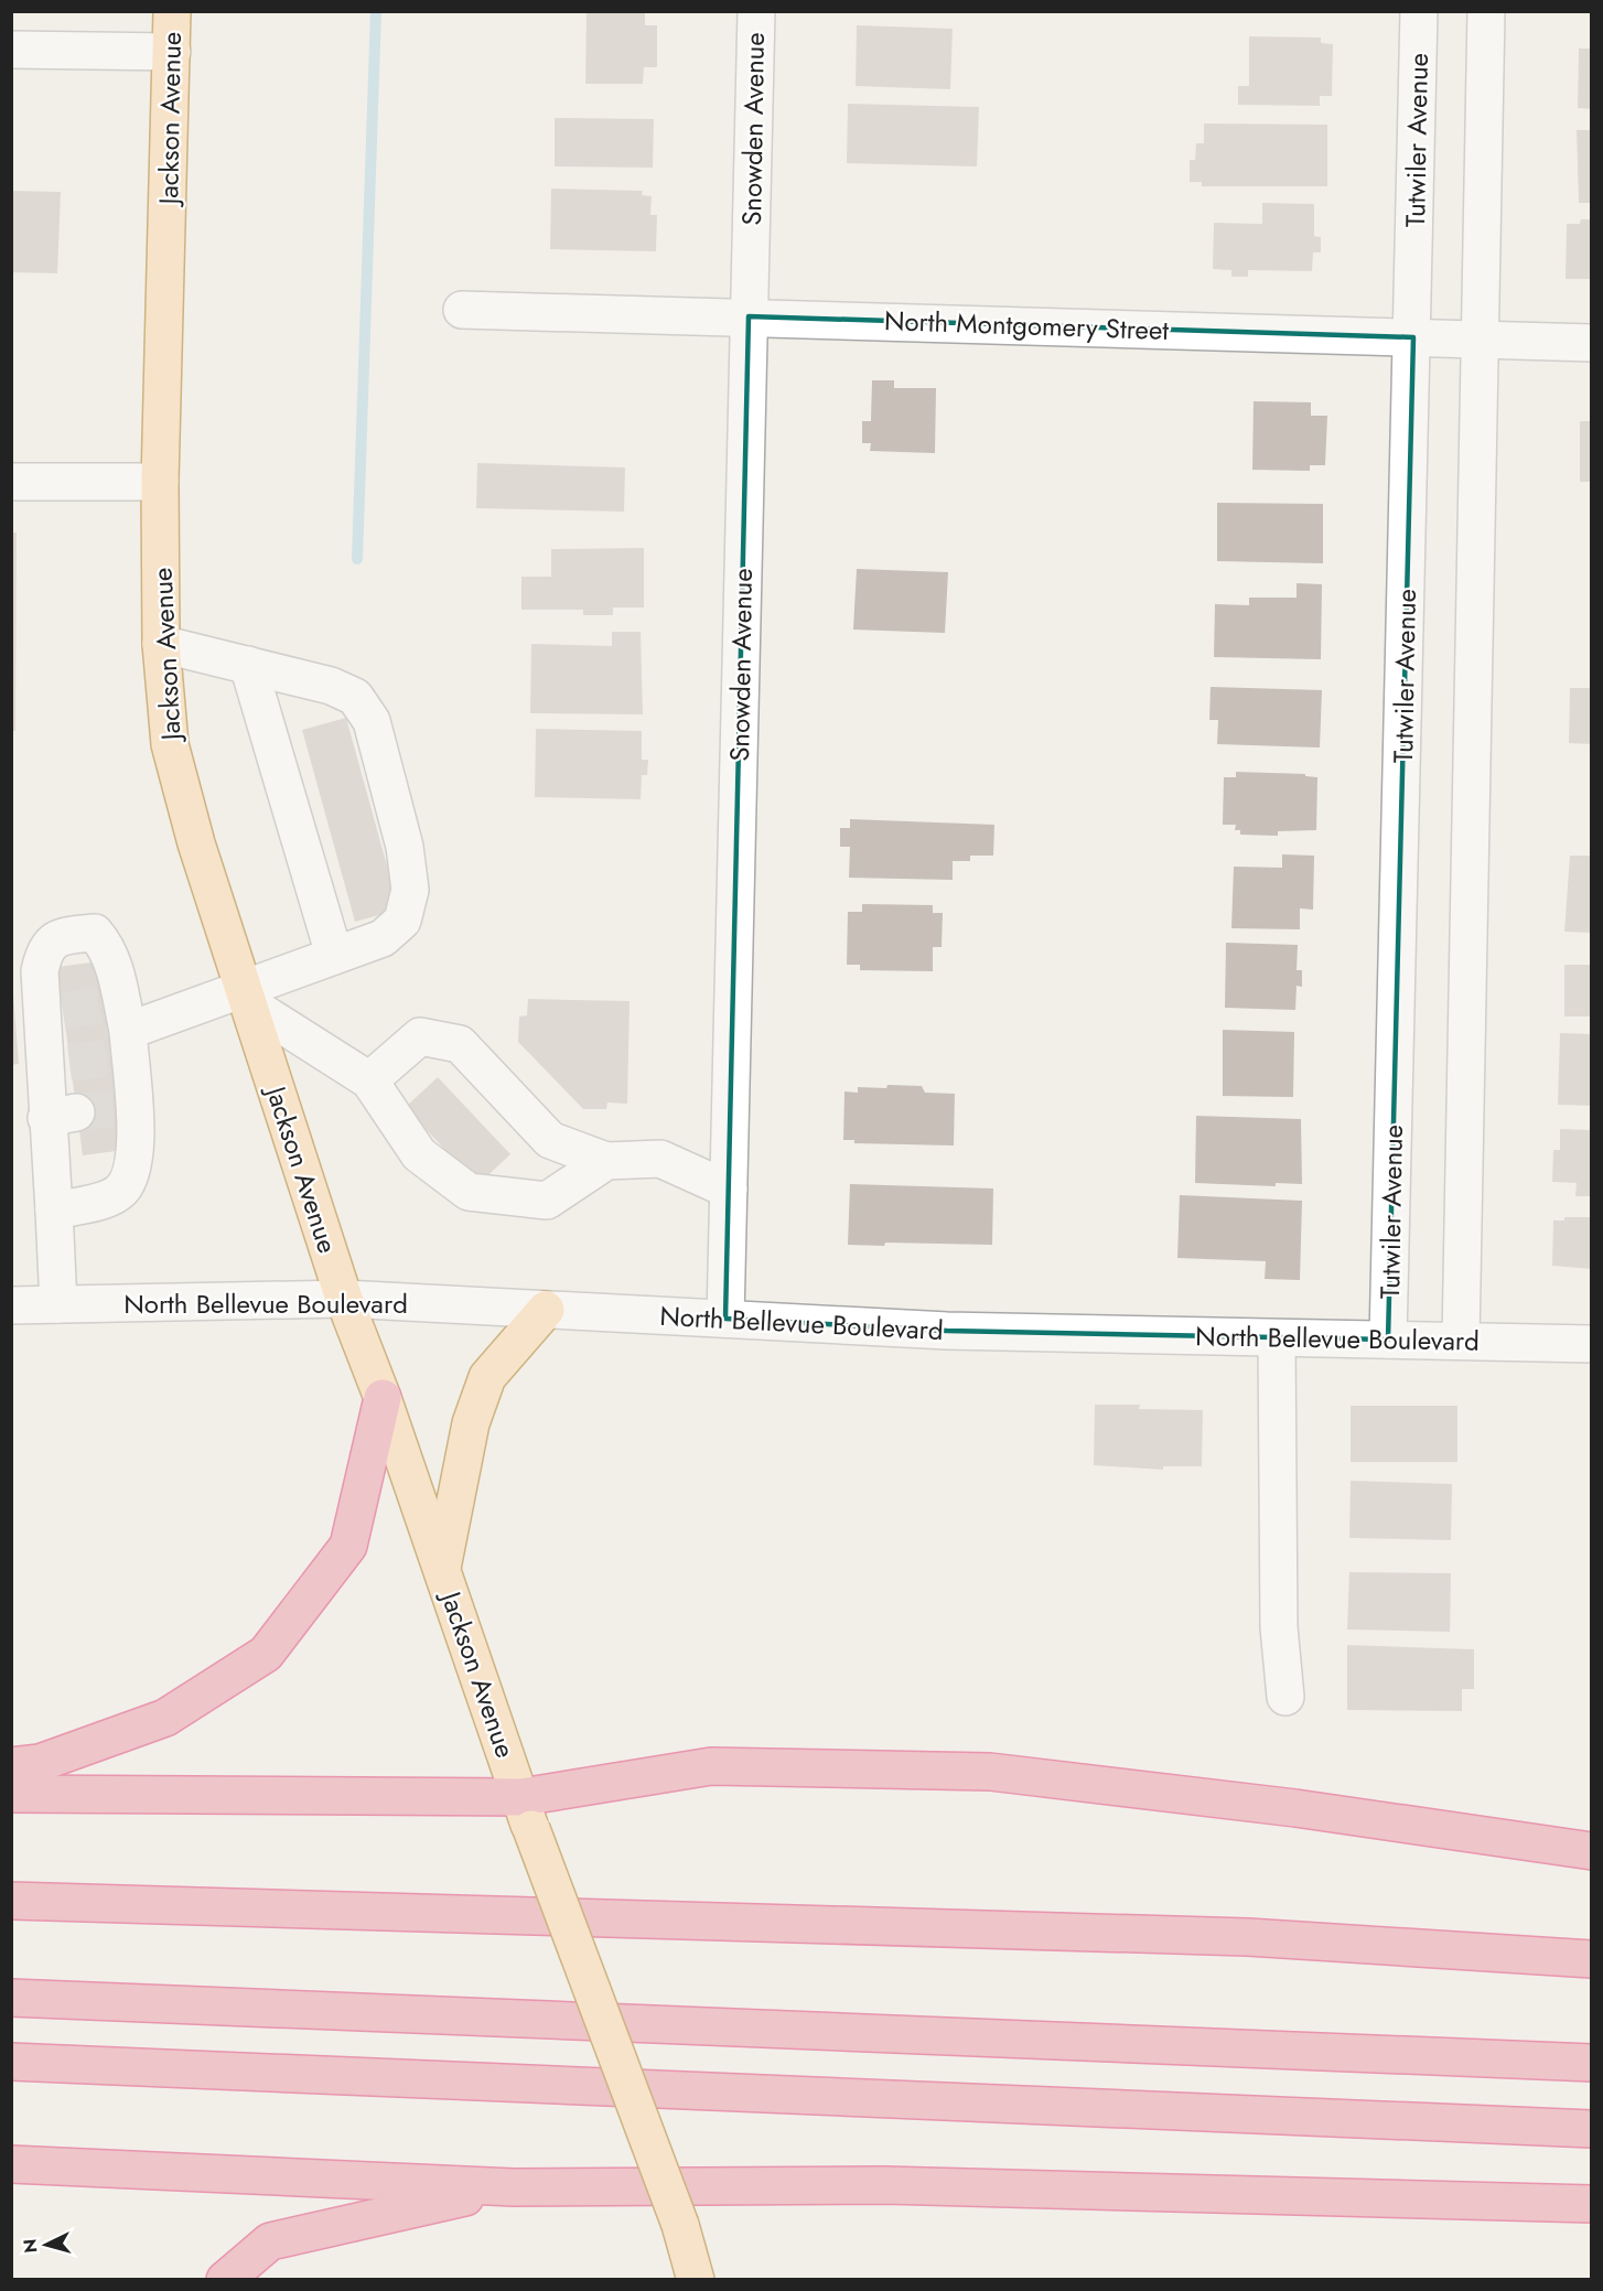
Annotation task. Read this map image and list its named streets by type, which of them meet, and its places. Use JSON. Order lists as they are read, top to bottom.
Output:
{
  "streets": {
    "main road": ["Jackson Avenue"],
    "street": [
      "Snowden Avenue",
      "Tutwiler Avenue",
      "North Montgomery Street",
      "North Bellevue Boulevard"
    ]
  },
  "crossings": [
    ["Jackson Avenue", "North Bellevue Boulevard"],
    ["Snowden Avenue", "North Montgomery Street"],
    ["Snowden Avenue", "North Bellevue Boulevard"],
    ["Tutwiler Avenue", "North Montgomery Street"],
    ["Tutwiler Avenue", "North Bellevue Boulevard"]
  ],
  "north": "left"
}
